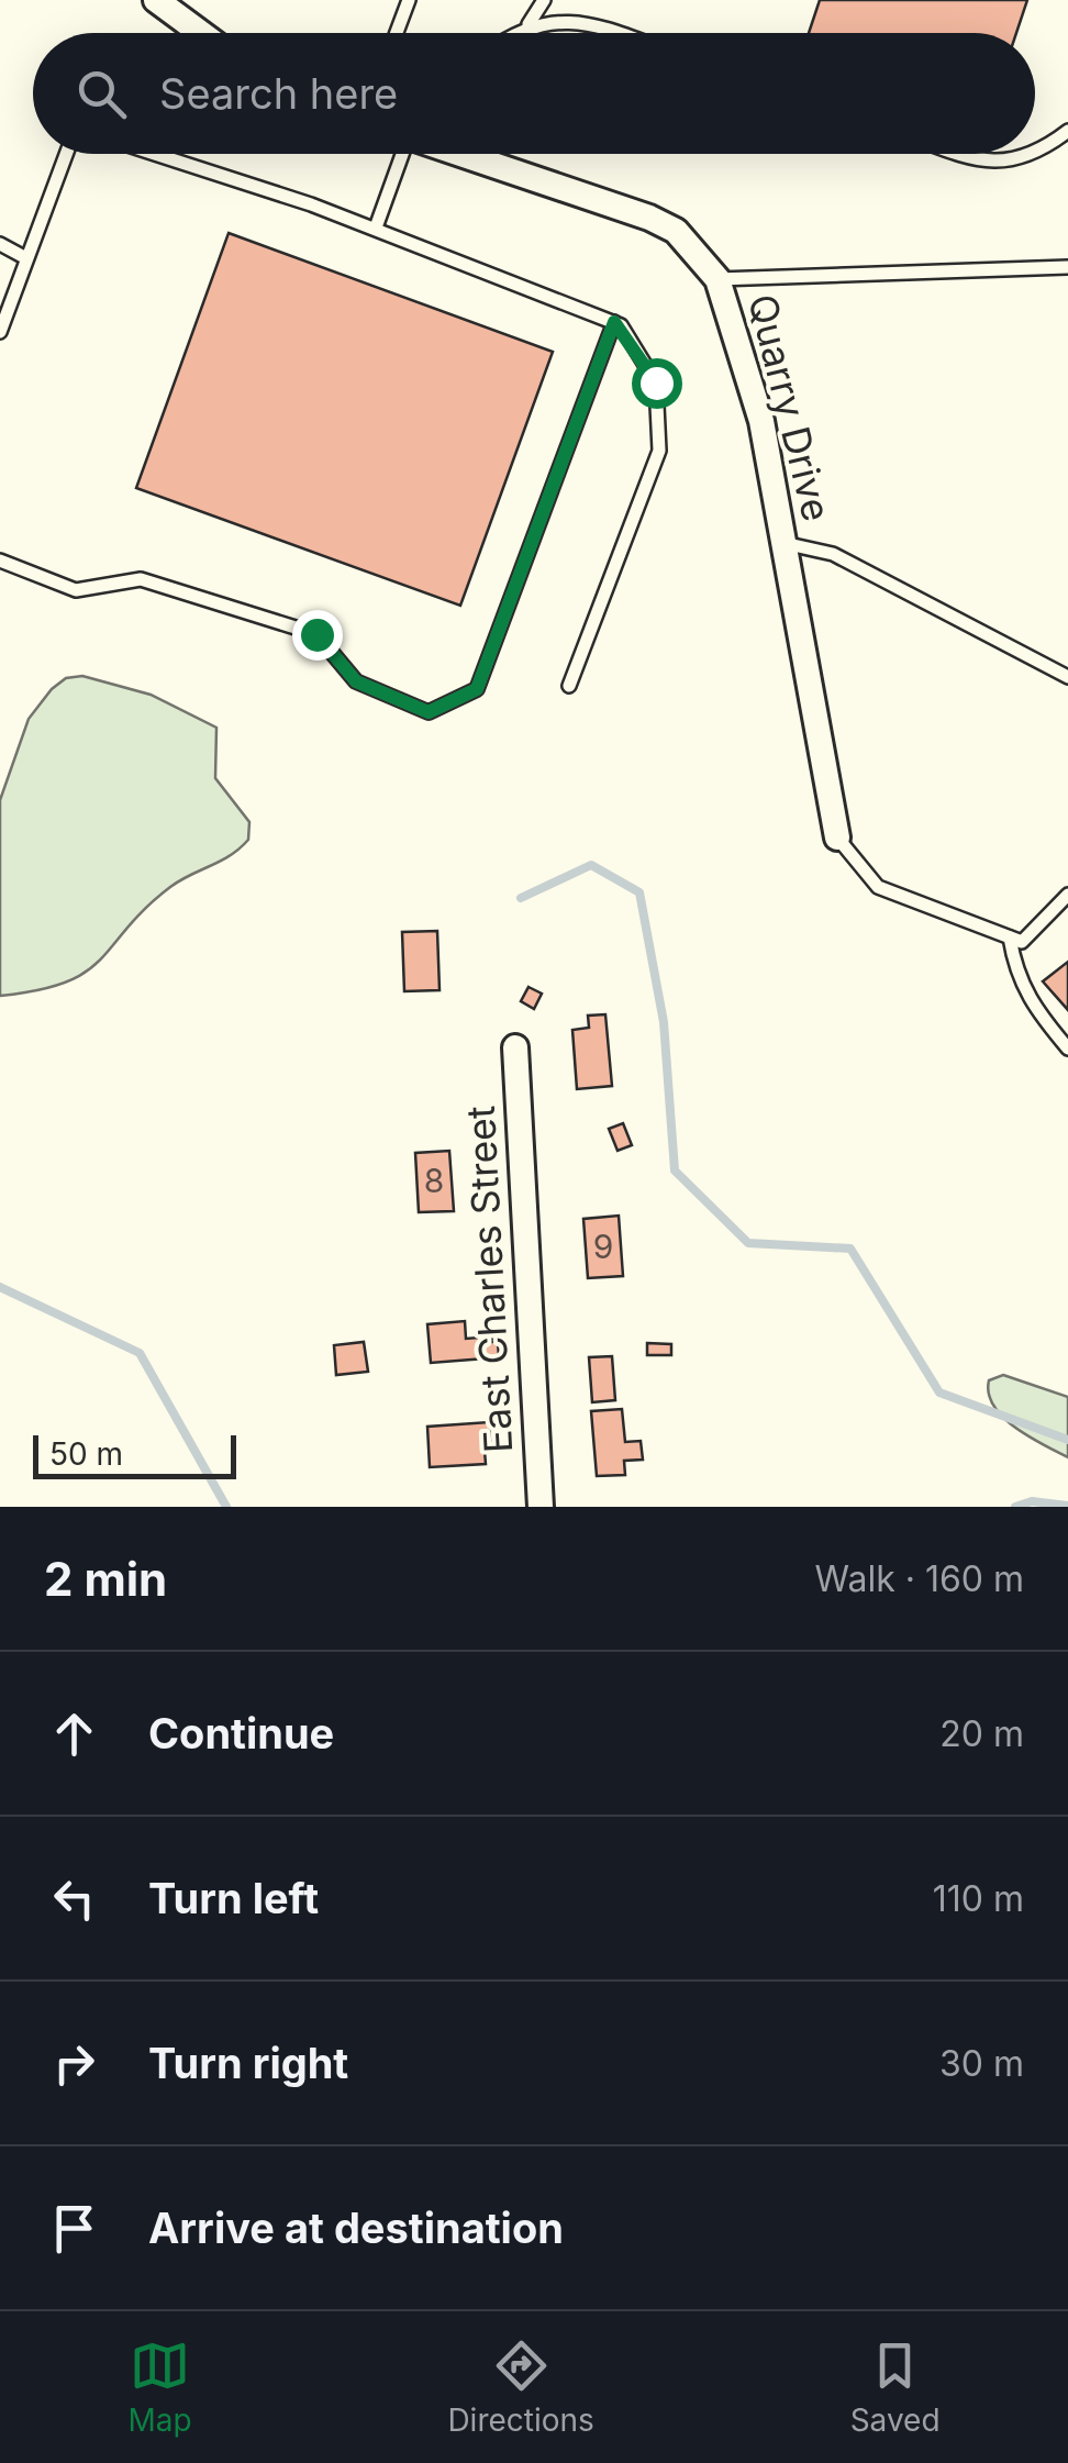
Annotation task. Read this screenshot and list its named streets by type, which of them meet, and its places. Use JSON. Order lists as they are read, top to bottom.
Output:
{
  "streets": {
    "street": ["Quarry Drive", "East Charles Street"]
  },
  "house_numbers": ["8", "9"],
  "scale_bar": "50 m",
  "page": {
    "search": "Search here",
    "scale": "50 m",
    "heading": ["2 min", "Walk · 160 m"],
    "list": [
      ["Continue", "20 m"],
      ["Turn left", "110 m"],
      ["Turn right", "30 m"],
      "Arrive at destination"
    ],
    "nav": ["Map", "Directions", "Saved"]
  }
}
